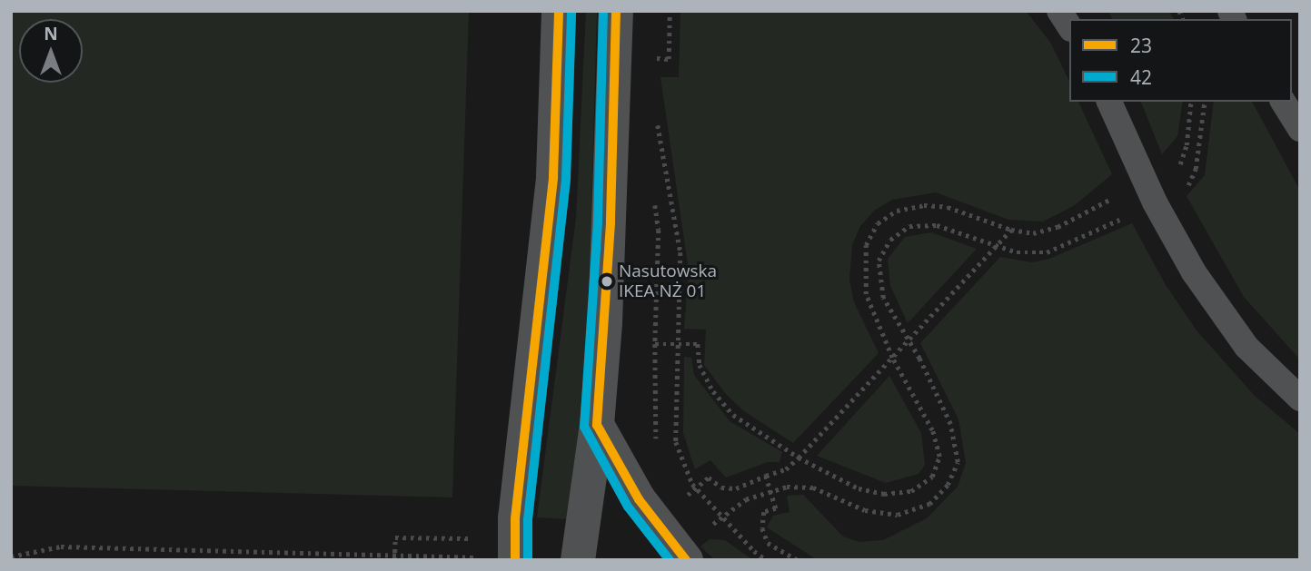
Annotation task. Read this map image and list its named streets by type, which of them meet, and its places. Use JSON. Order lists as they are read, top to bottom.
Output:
{
  "places": ["Nasutowska IKEA NŻ 01"],
  "lines": ["transit line 23", "transit line 42"],
  "legend": ["23", "42"],
  "north": "top"
}
